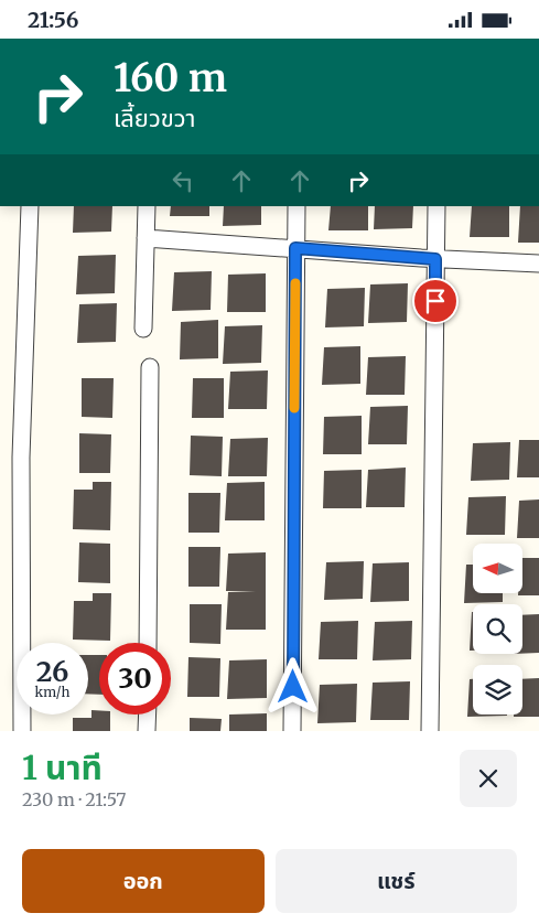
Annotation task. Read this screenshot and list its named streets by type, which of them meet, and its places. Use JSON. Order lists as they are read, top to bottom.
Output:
{
  "north": "left",
  "page": {
    "status": "21:56",
    "turn": ["160 m", "เลี้ยวขวา"],
    "speed": "26 km/h",
    "limit": "30",
    "heading": ["1 นาที", "230 m · 21:57"],
    "buttons": ["ออก", "แชร์"]
  }
}
